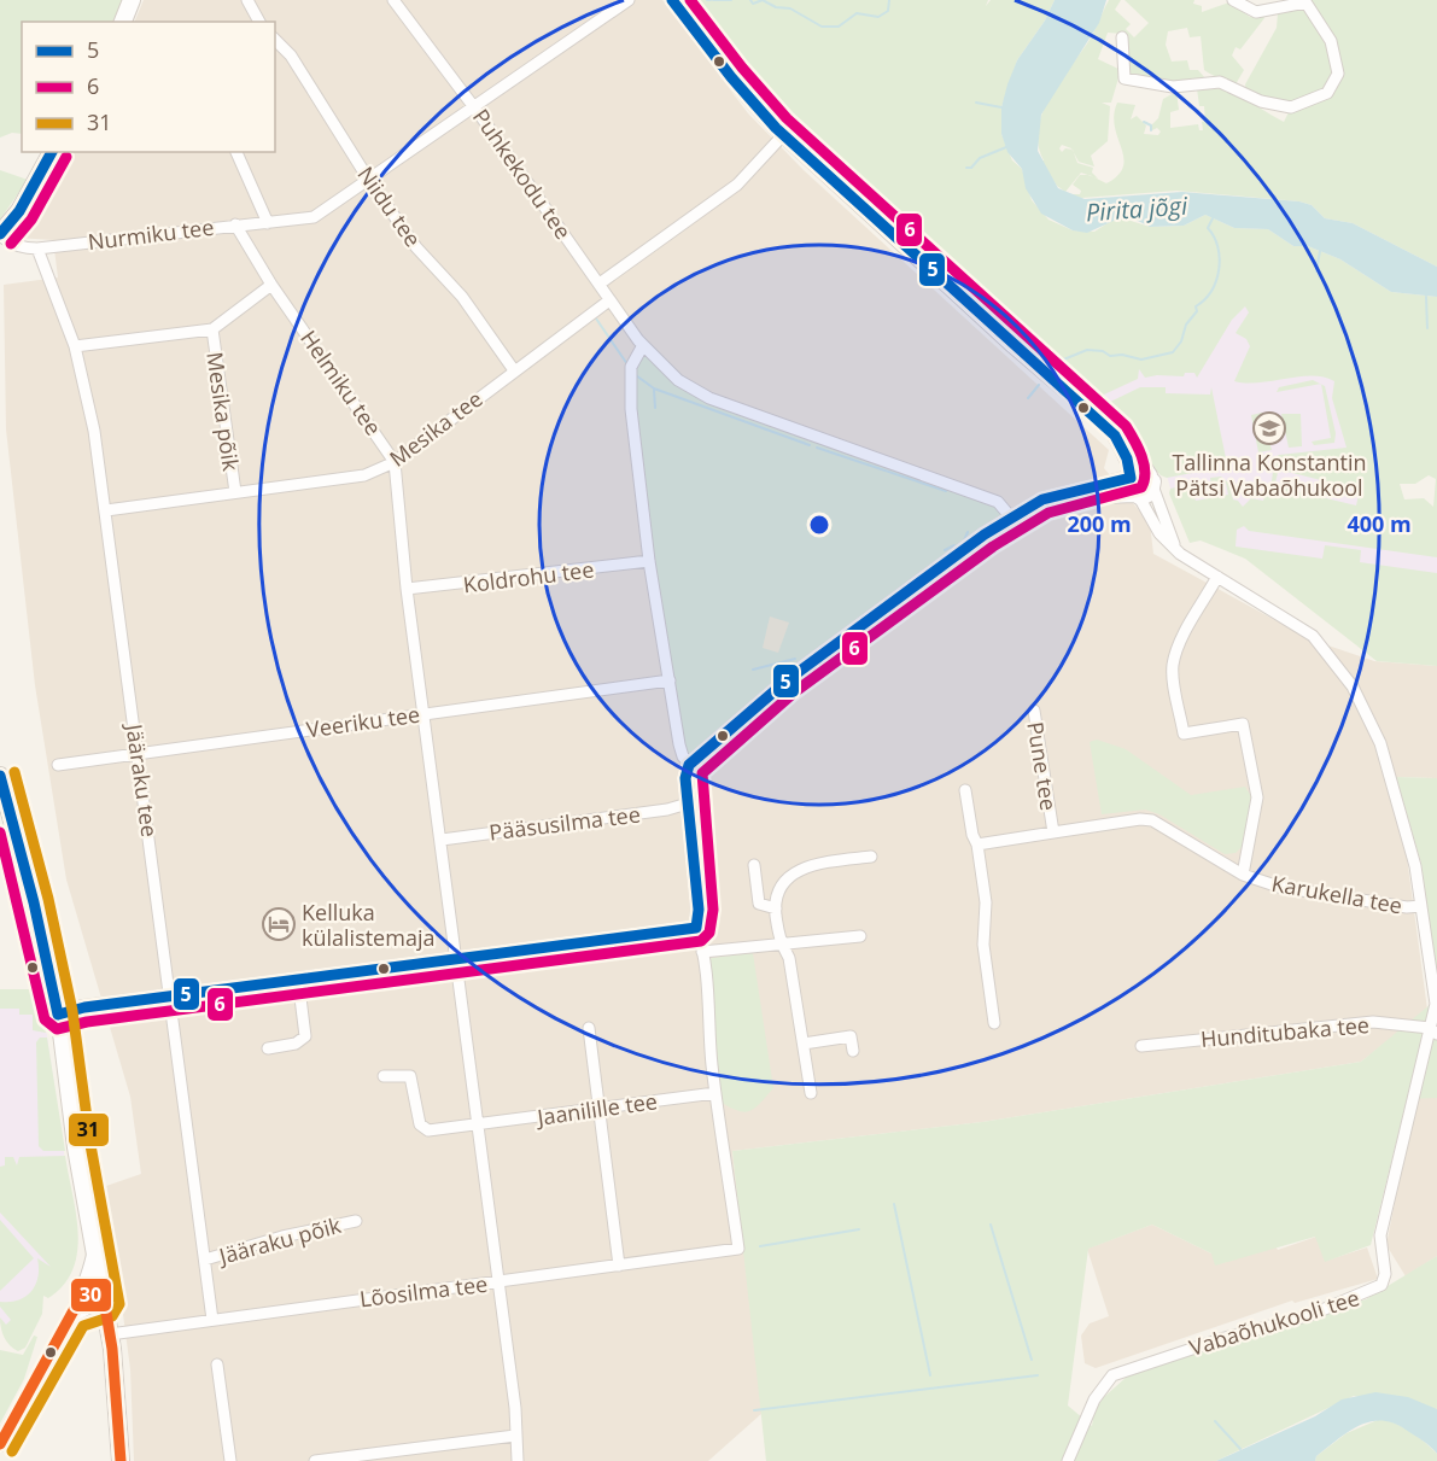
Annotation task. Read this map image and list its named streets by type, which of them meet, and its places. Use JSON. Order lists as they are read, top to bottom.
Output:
{
  "streets": {
    "street": [
      "Puhkekodu tee",
      "Niidu tee",
      "Nurmiku tee",
      "Helmiku tee",
      "Mesika põik",
      "Mesika tee",
      "Koldrohu tee",
      "Veeriku tee",
      "Pune tee",
      "Jääraku tee",
      "Pääsusilma tee",
      "Karukella tee",
      "Hunditubaka tee",
      "Jaanilille tee",
      "Jääraku põik",
      "Lõosilma tee",
      "Vabaõhukooli tee"
    ]
  },
  "crossings": [
    ["Puhkekodu tee", "Nurmiku tee"],
    ["Puhkekodu tee", "Mesika tee"],
    ["Niidu tee", "Nurmiku tee"],
    ["Niidu tee", "Mesika tee"],
    ["Nurmiku tee", "Helmiku tee"],
    ["Nurmiku tee", "Jääraku tee"],
    ["Helmiku tee", "Mesika tee"],
    ["Helmiku tee", "Koldrohu tee"],
    ["Helmiku tee", "Veeriku tee"],
    ["Helmiku tee", "Pääsusilma tee"],
    ["Helmiku tee", "Jaanilille tee"],
    ["Helmiku tee", "Lõosilma tee"],
    ["Mesika põik", "Mesika tee"],
    ["Mesika tee", "Jääraku tee"],
    ["Veeriku tee", "Jääraku tee"],
    ["Pune tee", "Karukella tee"],
    ["Jääraku tee", "Jääraku põik"],
    ["Jääraku tee", "Lõosilma tee"],
    ["Karukella tee", "Vabaõhukooli tee"],
    ["Hunditubaka tee", "Vabaõhukooli tee"],
    ["Jaanilille tee", "Lõosilma tee"]
  ],
  "water": ["Pirita jõgi"],
  "places": {
    "school or university": ["Tallinna Konstantin Pätsi Vabaõhukool"],
    "hotel": ["Kelluka külalistemaja"]
  },
  "lines": [
    "transit line 5",
    "transit line 6",
    "transit line 31",
    "transit line 30"
  ],
  "legend": ["5", "6", "31"],
  "rings": ["200 m", "400 m"]
}
